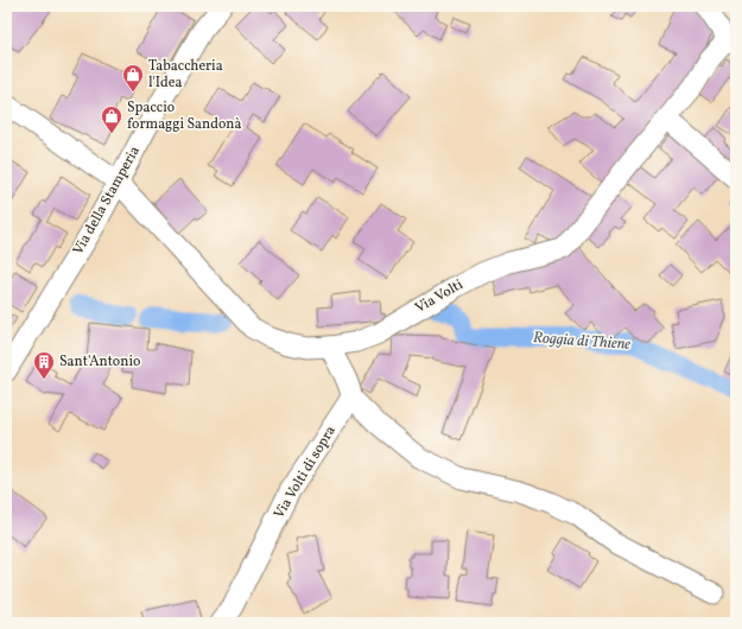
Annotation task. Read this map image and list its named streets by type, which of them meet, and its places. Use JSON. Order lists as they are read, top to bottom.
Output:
{
  "streets": {
    "street": ["Via della Stamperia", "Via Volti", "Via Volti di sopra"]
  },
  "crossings": [
    ["Via della Stamperia", "Via Volti"]
  ],
  "water": ["Roggia di Thiene"],
  "places": {
    "shop": ["Tabaccheria l'Idea", "Spaccio formaggi Sandonà"],
    "building": ["Sant'Antonio"]
  }
}
